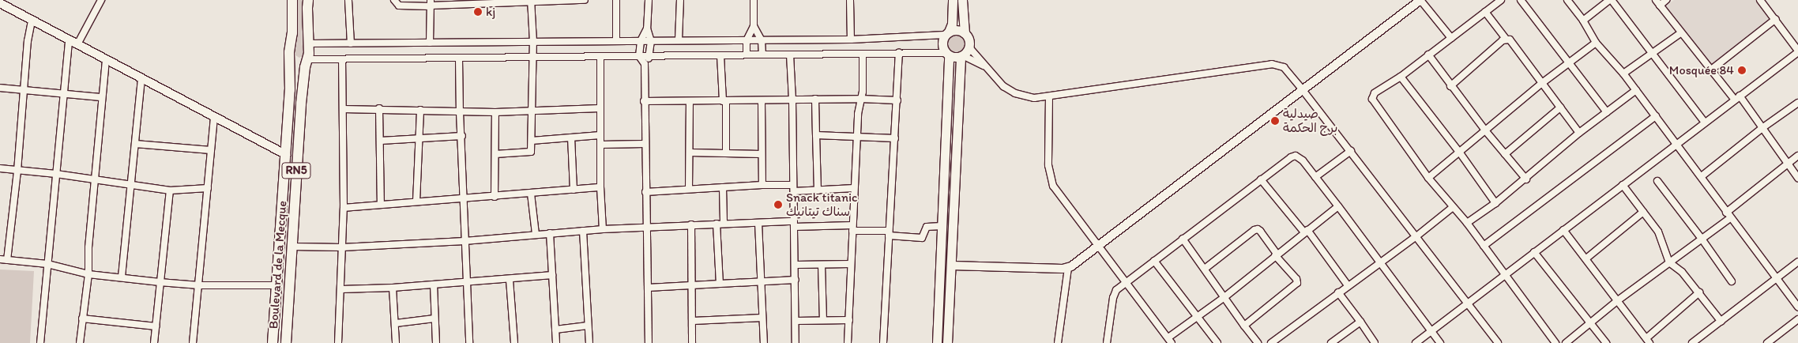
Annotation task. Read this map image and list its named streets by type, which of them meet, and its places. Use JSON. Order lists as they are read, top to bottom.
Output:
{
  "streets": {
    "main road": ["RN5", "Boulevard de la Mecque"]
  },
  "places": [
    "kj",
    "Mosquée 84",
    "صيدلية برج الحكمة",
    "Snack titanic سناك تيتانيك"
  ]
}
